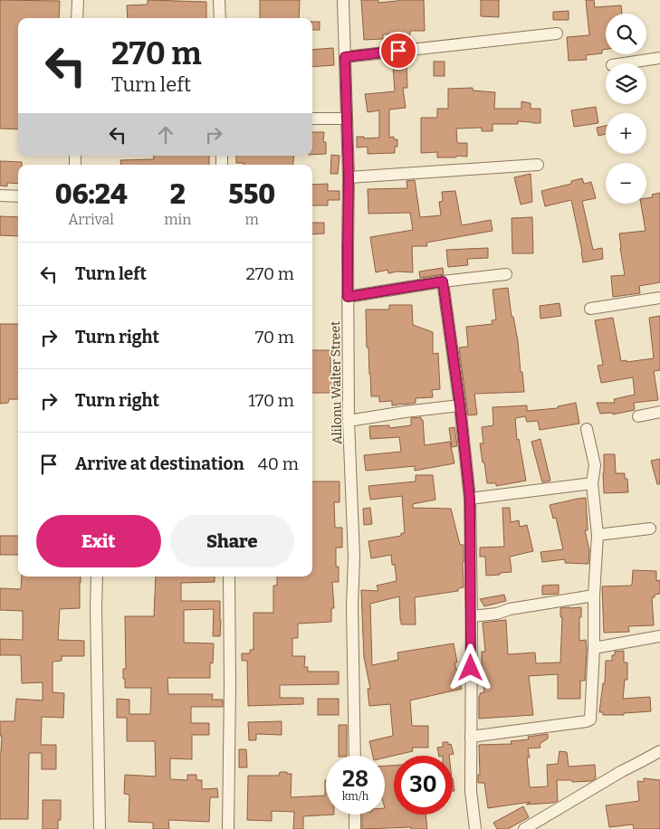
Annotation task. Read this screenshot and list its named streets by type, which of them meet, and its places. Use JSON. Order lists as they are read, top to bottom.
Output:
{
  "streets": {
    "street": ["Alilonu Walter Street"]
  },
  "page": {
    "map_buttons": ["+", "−"],
    "turn": ["270 m", "Turn left"],
    "eta": [
      "06:24",
      "Arrival",
      "2",
      "min",
      "550",
      "m"
    ],
    "list": [
      {
        "name": "Turn left",
        "value": "270 m"
      },
      {
        "name": "Turn right",
        "value": "70 m"
      },
      {
        "name": "Turn right",
        "value": "170 m"
      },
      {
        "name": "Arrive at destination",
        "value": "40 m"
      }
    ],
    "buttons": ["Exit", "Share"],
    "speed": "28 km/h",
    "limit": "30"
  }
}
